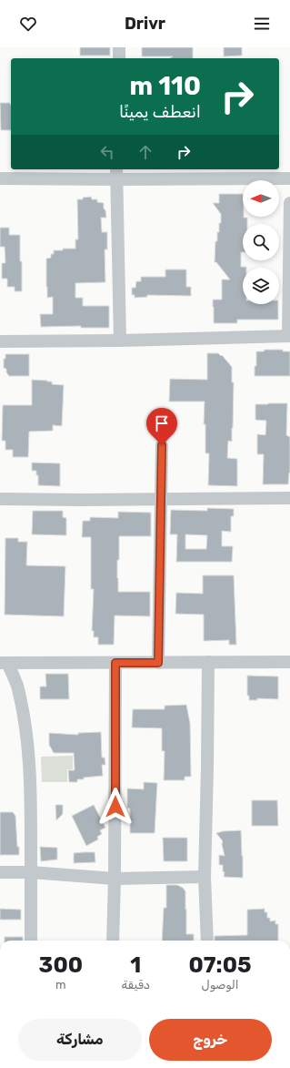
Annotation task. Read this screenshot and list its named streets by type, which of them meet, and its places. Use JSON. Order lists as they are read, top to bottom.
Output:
{
  "north": "left",
  "page": {
    "header": "Drivr",
    "turn": ["110 m", "انعطف يمينًا"],
    "eta": [
      "07:05",
      "الوصول",
      "1",
      "دقيقة",
      "300",
      "m"
    ],
    "buttons": ["خروج", "مشاركة"]
  }
}
